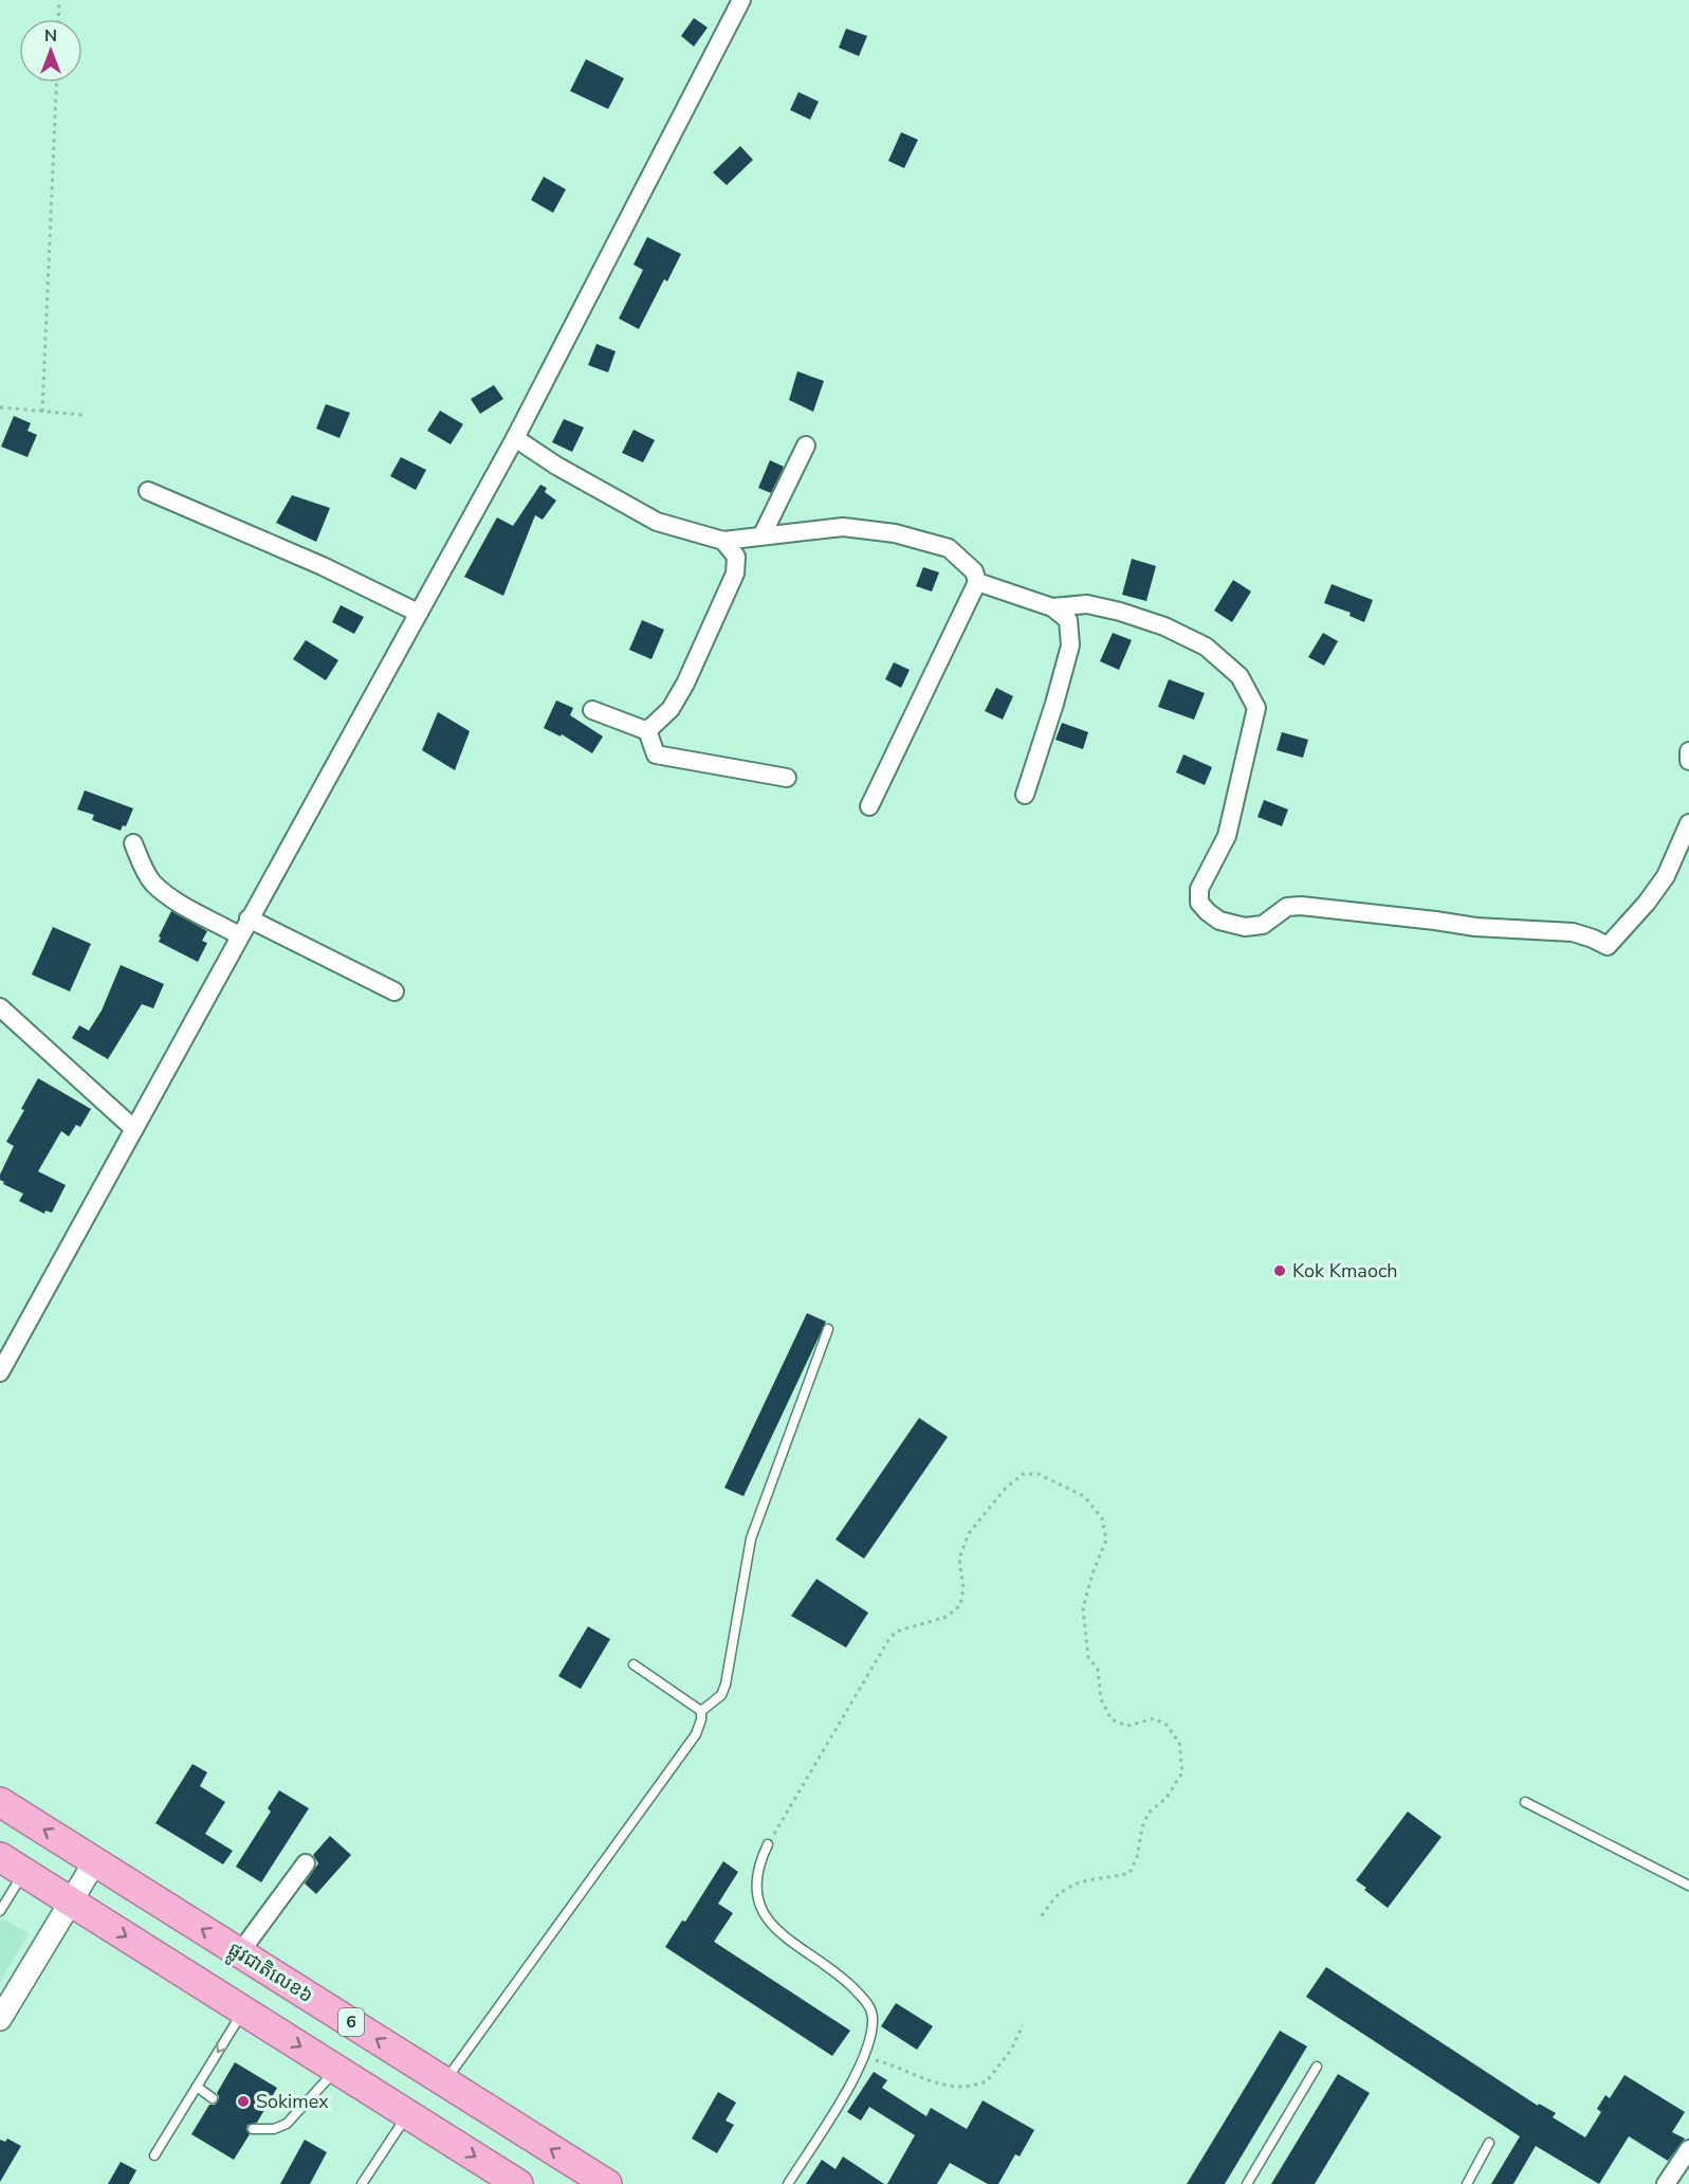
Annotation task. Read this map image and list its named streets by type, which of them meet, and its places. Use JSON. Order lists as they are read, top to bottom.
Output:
{
  "streets": {
    "highway": ["ផ្លូវជាតិលេខ៦", "6"]
  },
  "places": ["Kok Kmaoch", "Sokimex"],
  "north": "top"
}
